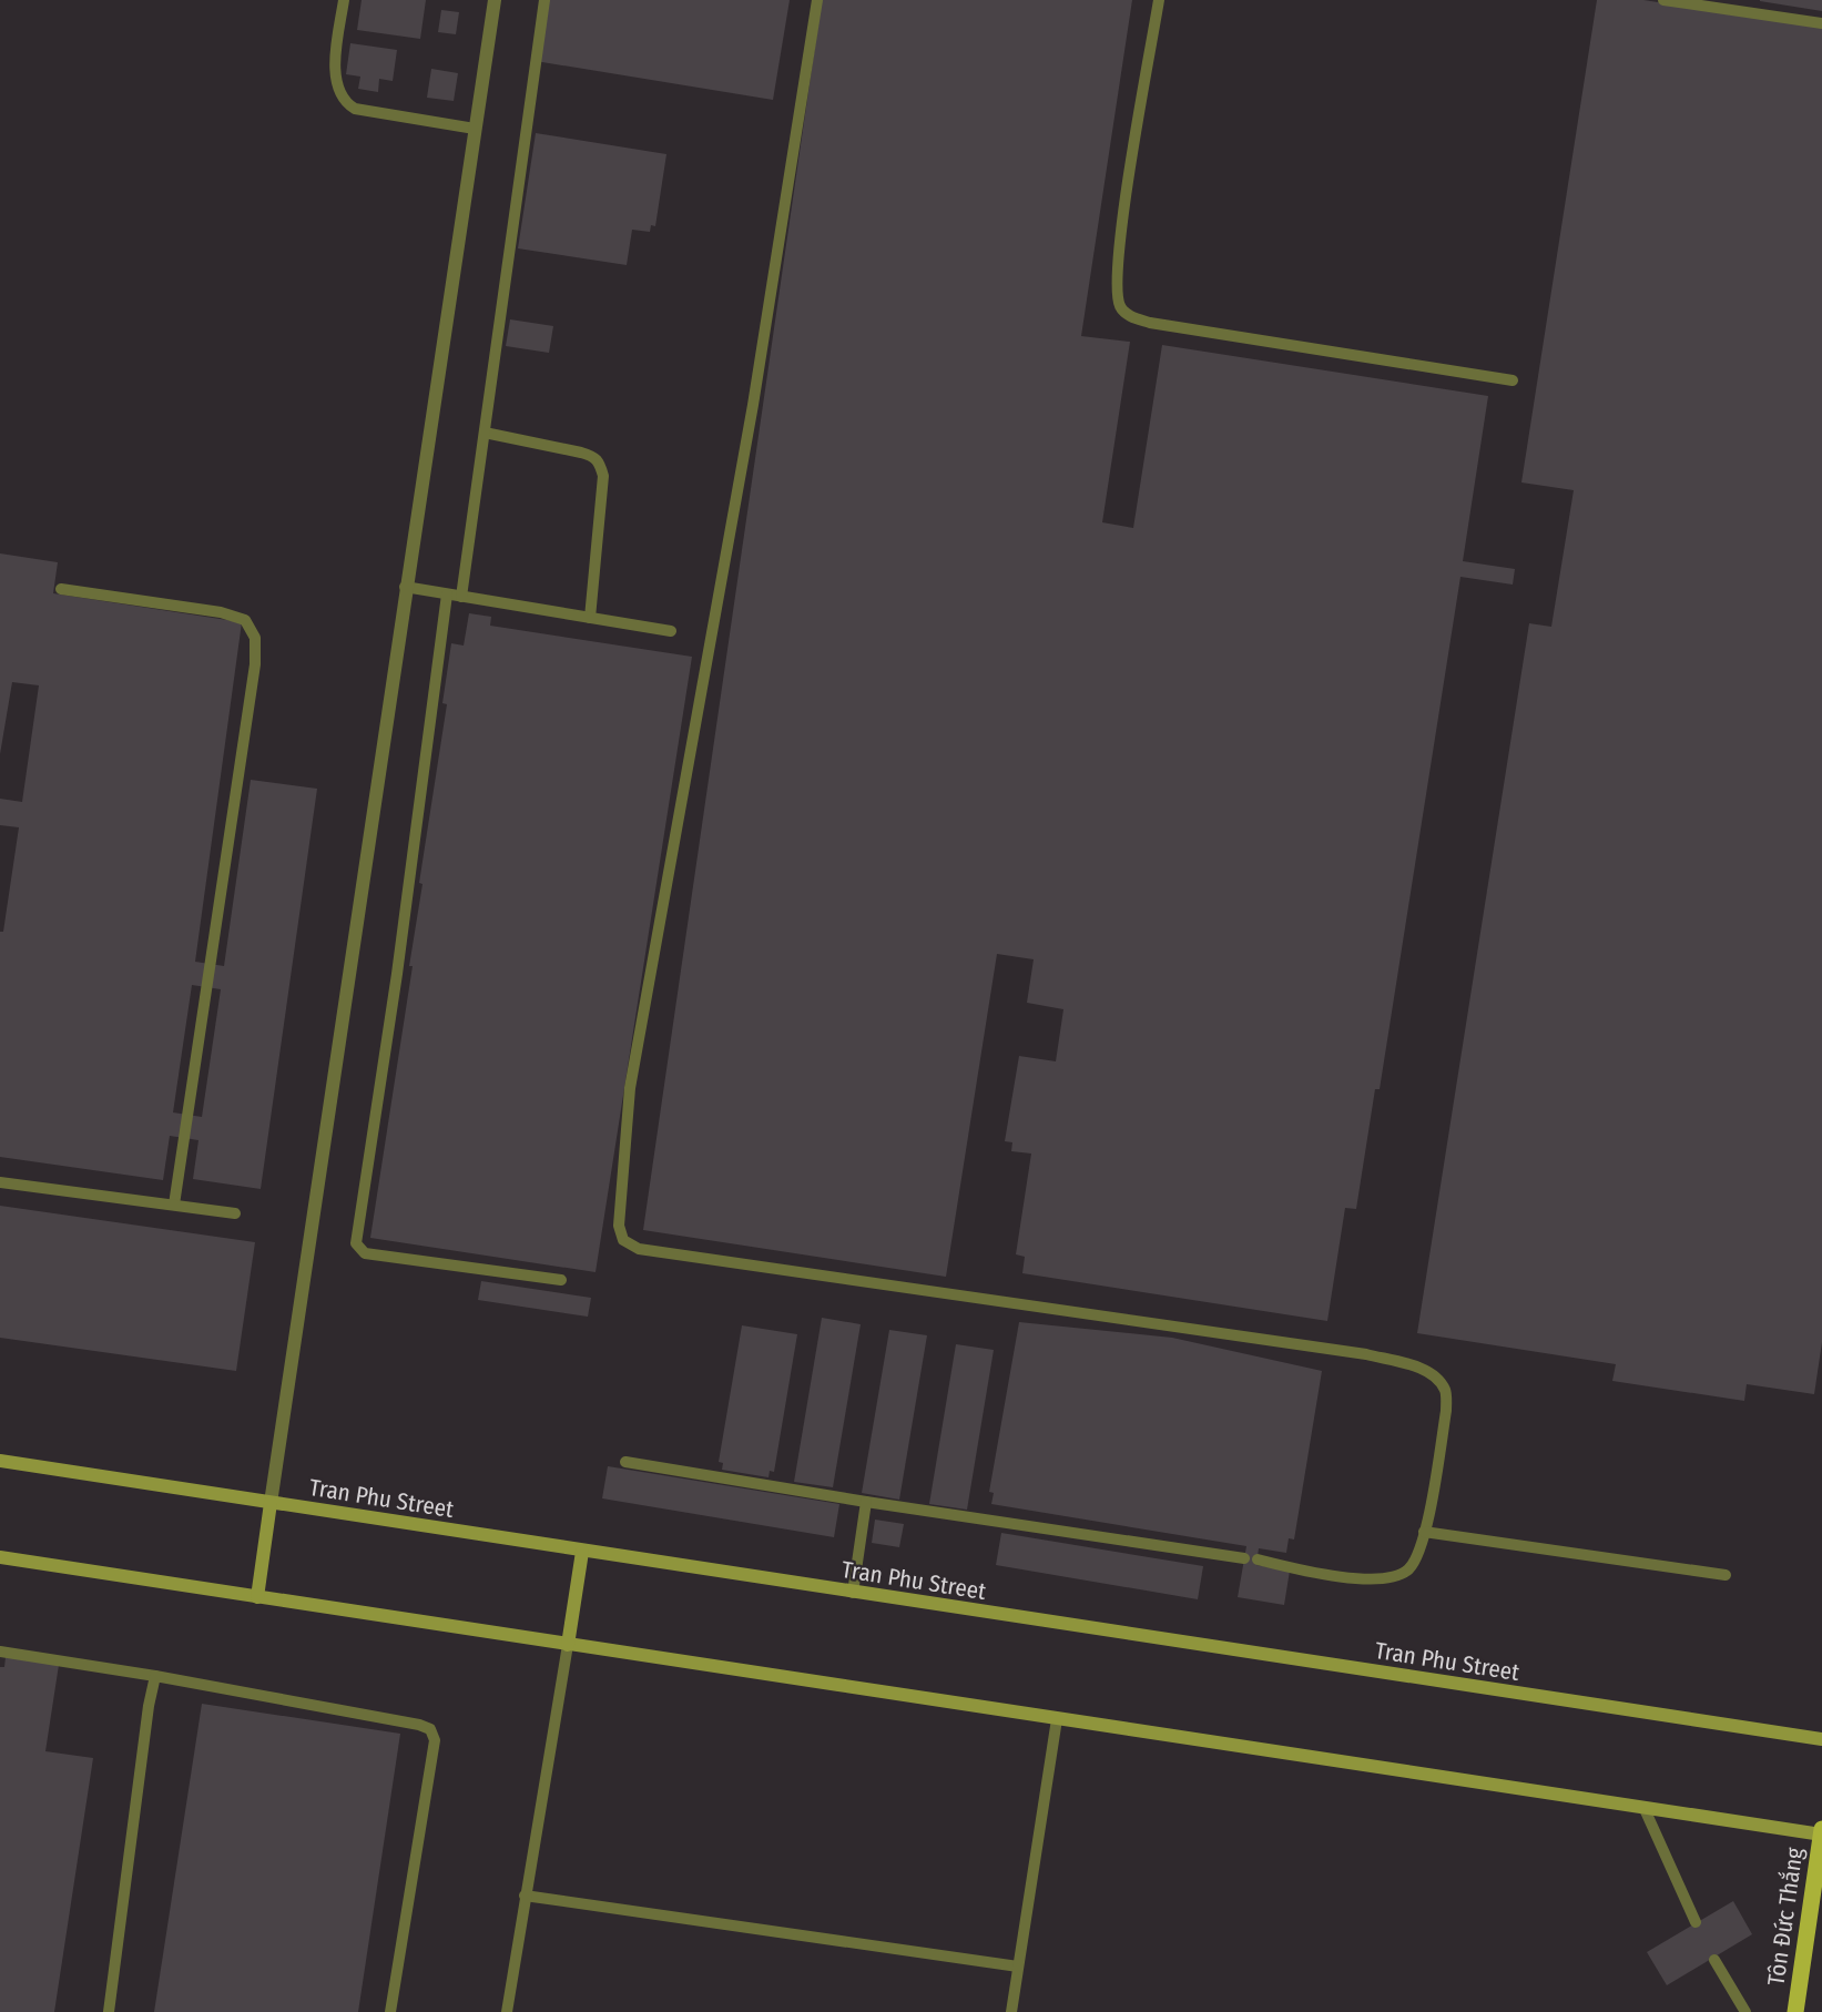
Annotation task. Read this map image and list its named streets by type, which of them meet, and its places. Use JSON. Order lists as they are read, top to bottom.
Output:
{
  "streets": {
    "main road": ["Tran Phu Street", "Tôn Đức Thắng"]
  }
}
